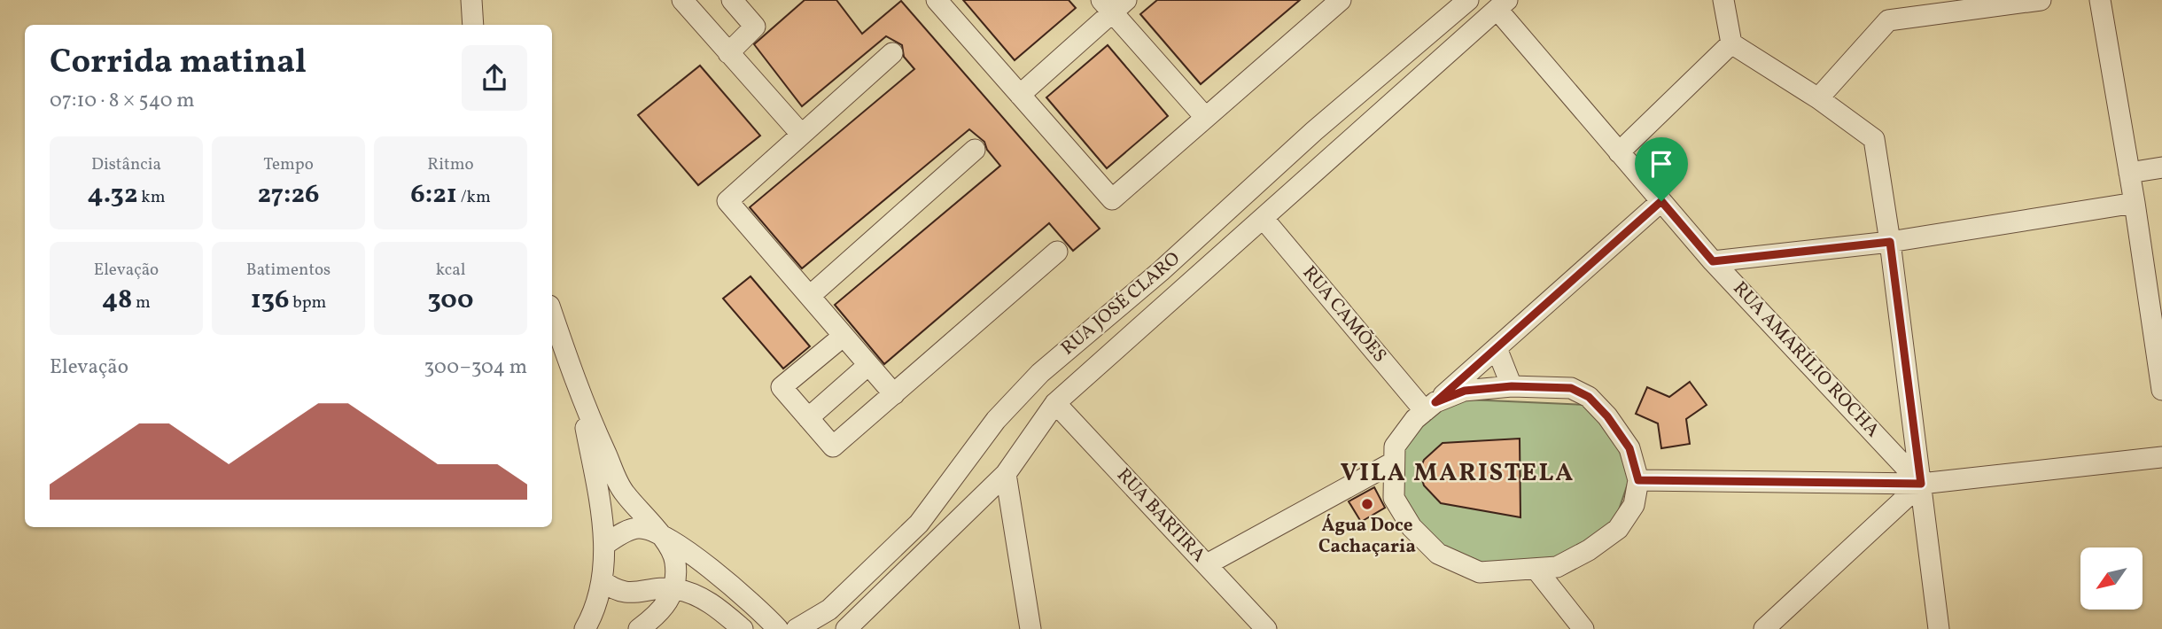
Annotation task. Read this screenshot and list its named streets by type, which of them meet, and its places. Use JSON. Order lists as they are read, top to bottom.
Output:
{
  "streets": {
    "street": [
      "RUA JOSÉ CLARO",
      "RUA CAMÕES",
      "RUA AMARÍLIO ROCHA",
      "RUA BARTIRA"
    ]
  },
  "crossings": [
    ["RUA JOSÉ CLARO", "RUA CAMÕES"],
    ["RUA JOSÉ CLARO", "RUA AMARÍLIO ROCHA"],
    ["RUA JOSÉ CLARO", "RUA BARTIRA"]
  ],
  "districts": ["VILA MARISTELA"],
  "places": ["Água Doce Cachaçaria"],
  "north": "bottom left",
  "page": {
    "heading": ["Corrida matinal", "07:10 · 8 × 540 m"],
    "stats": [
      ["Distância", "4.32 km"],
      ["Tempo", "27:26"],
      ["Ritmo", "6:21 /km"],
      ["Elevação", "48 m"],
      ["Batimentos", "136 bpm"],
      ["kcal", "300"]
    ],
    "chart": ["Elevação", "300–304 m"]
  }
}
